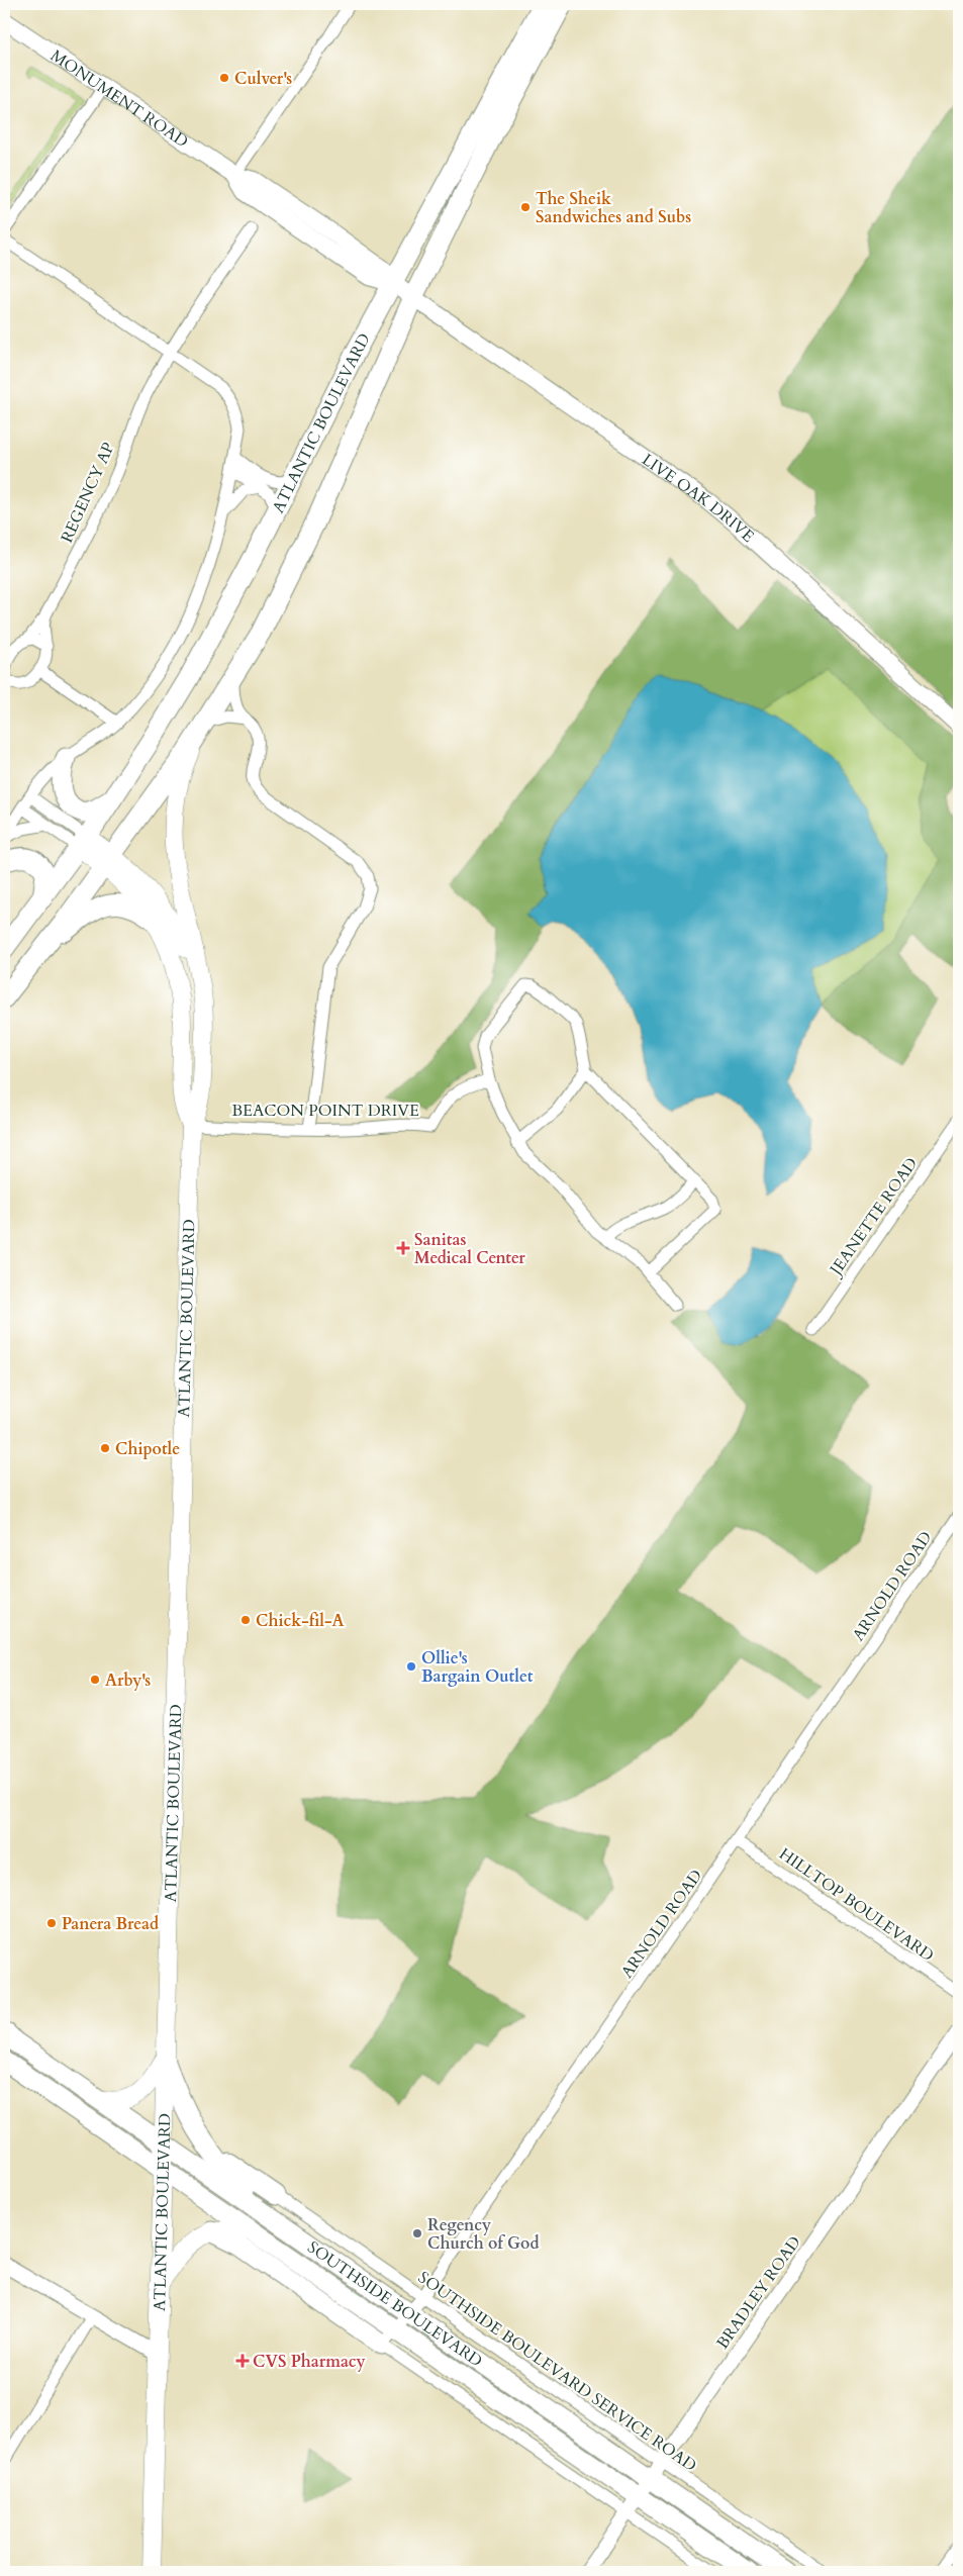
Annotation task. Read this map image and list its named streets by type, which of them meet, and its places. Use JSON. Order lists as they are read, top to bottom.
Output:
{
  "streets": {
    "highway": ["ATLANTIC BOULEVARD", "SOUTHSIDE BOULEVARD"],
    "main road": ["MONUMENT ROAD", "LIVE OAK DRIVE"],
    "street": [
      "REGENCY AP",
      "BEACON POINT DRIVE",
      "JEANETTE ROAD",
      "ARNOLD ROAD",
      "HILLTOP BOULEVARD",
      "BRADLEY ROAD",
      "SOUTHSIDE BOULEVARD SERVICE ROAD"
    ]
  },
  "crossings": [
    ["MONUMENT ROAD", "ATLANTIC BOULEVARD"],
    ["MONUMENT ROAD", "LIVE OAK DRIVE"],
    ["ATLANTIC BOULEVARD", "LIVE OAK DRIVE"],
    ["ATLANTIC BOULEVARD", "BEACON POINT DRIVE"],
    ["ATLANTIC BOULEVARD", "SOUTHSIDE BOULEVARD"],
    ["ARNOLD ROAD", "HILLTOP BOULEVARD"],
    ["ARNOLD ROAD", "SOUTHSIDE BOULEVARD"],
    ["ARNOLD ROAD", "SOUTHSIDE BOULEVARD SERVICE ROAD"],
    ["BRADLEY ROAD", "SOUTHSIDE BOULEVARD"],
    ["BRADLEY ROAD", "SOUTHSIDE BOULEVARD SERVICE ROAD"]
  ],
  "places": {
    "other": [
      "Culver's",
      "The Sheik Sandwiches and Subs",
      "Chipotle",
      "Chick-fil-A",
      "Ollie's Bargain Outlet",
      "Arby's",
      "Panera Bread",
      "Regency Church of God"
    ],
    "health": ["Sanitas Medical Center", "CVS Pharmacy"]
  }
}
